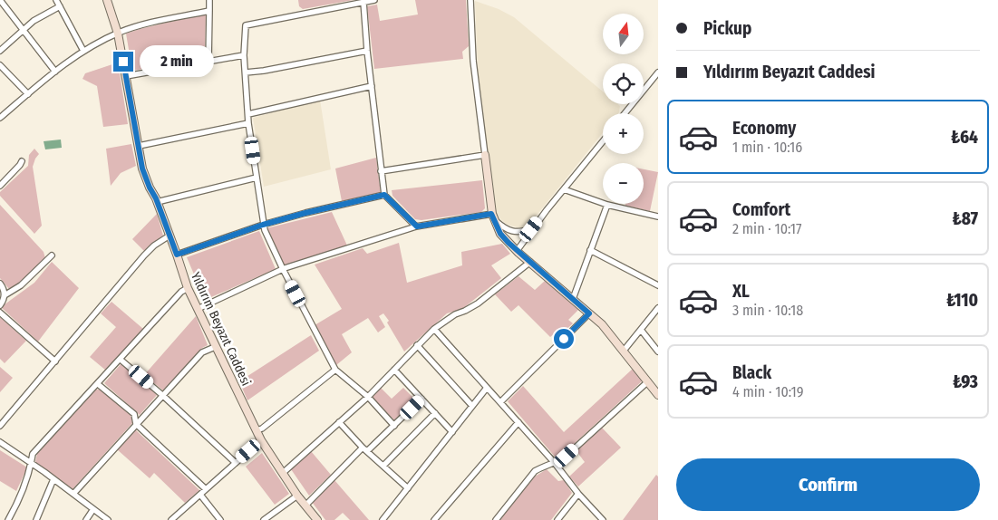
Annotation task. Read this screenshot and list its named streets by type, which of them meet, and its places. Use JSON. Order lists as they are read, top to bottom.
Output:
{
  "streets": {
    "street": ["Yıldırım Beyazıt Caddesi"]
  },
  "north": "top",
  "page": {
    "banner": ["Pickup", "Yıldırım Beyazıt Caddesi"],
    "map_buttons": ["+", "−"],
    "bubble": "2 min",
    "list": [
      {
        "name": "Economy",
        "note": "1 min · 10:16",
        "value": "₺64"
      },
      {
        "name": "Comfort",
        "note": "2 min · 10:17",
        "value": "₺87"
      },
      {
        "name": "XL",
        "note": "3 min · 10:18",
        "value": "₺110"
      },
      {
        "name": "Black",
        "note": "4 min · 10:19",
        "value": "₺93"
      }
    ],
    "buttons": "Confirm"
  }
}
